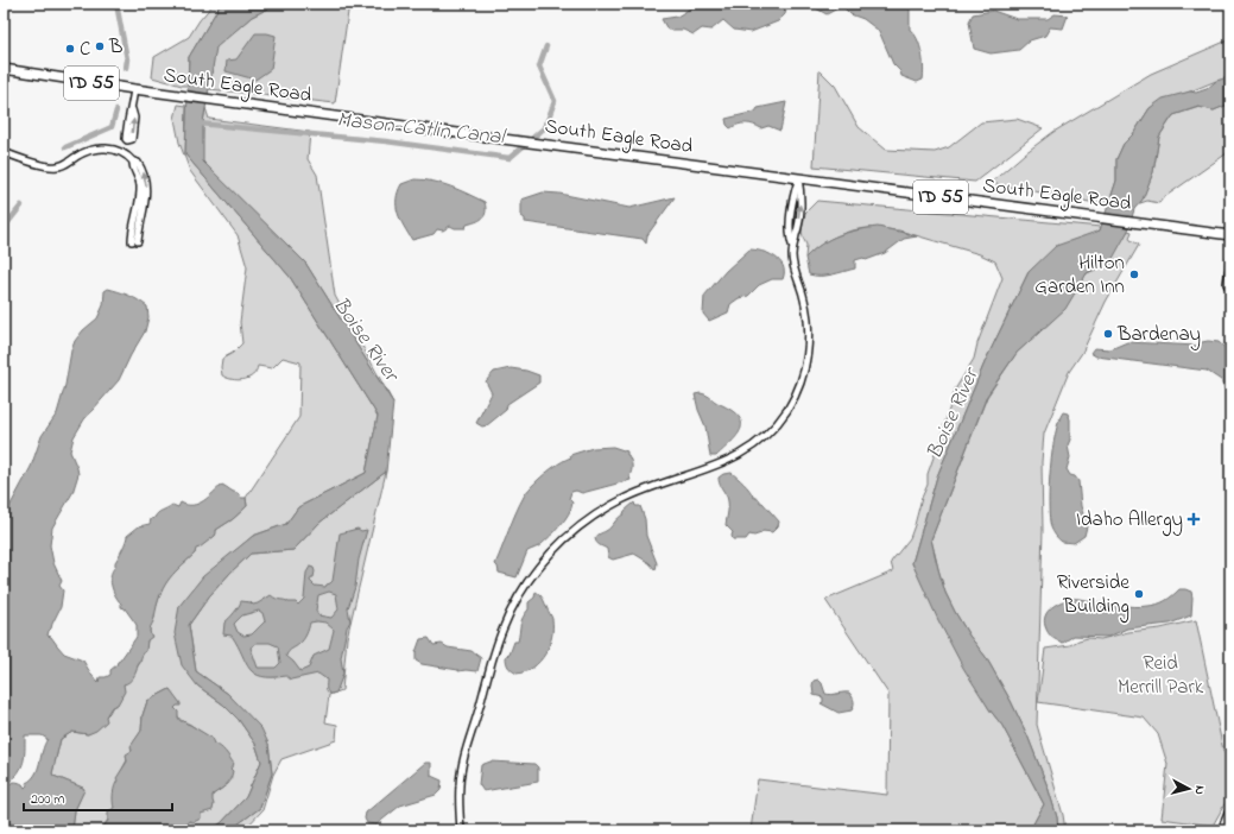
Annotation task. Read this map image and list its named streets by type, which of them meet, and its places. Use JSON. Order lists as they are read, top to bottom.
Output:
{
  "streets": {
    "highway": ["ID 55", "South Eagle Road"]
  },
  "water": ["Mason-Catlin Canal", "Boise River"],
  "parks": ["Reid Merrill Park"],
  "places": {
    "other": [
      "B",
      "C",
      "Hilton Garden Inn",
      "Bardenay",
      "Riverside Building"
    ],
    "health": ["Idaho Allergy"]
  },
  "scale_bar": "200 m",
  "north": "right"
}
